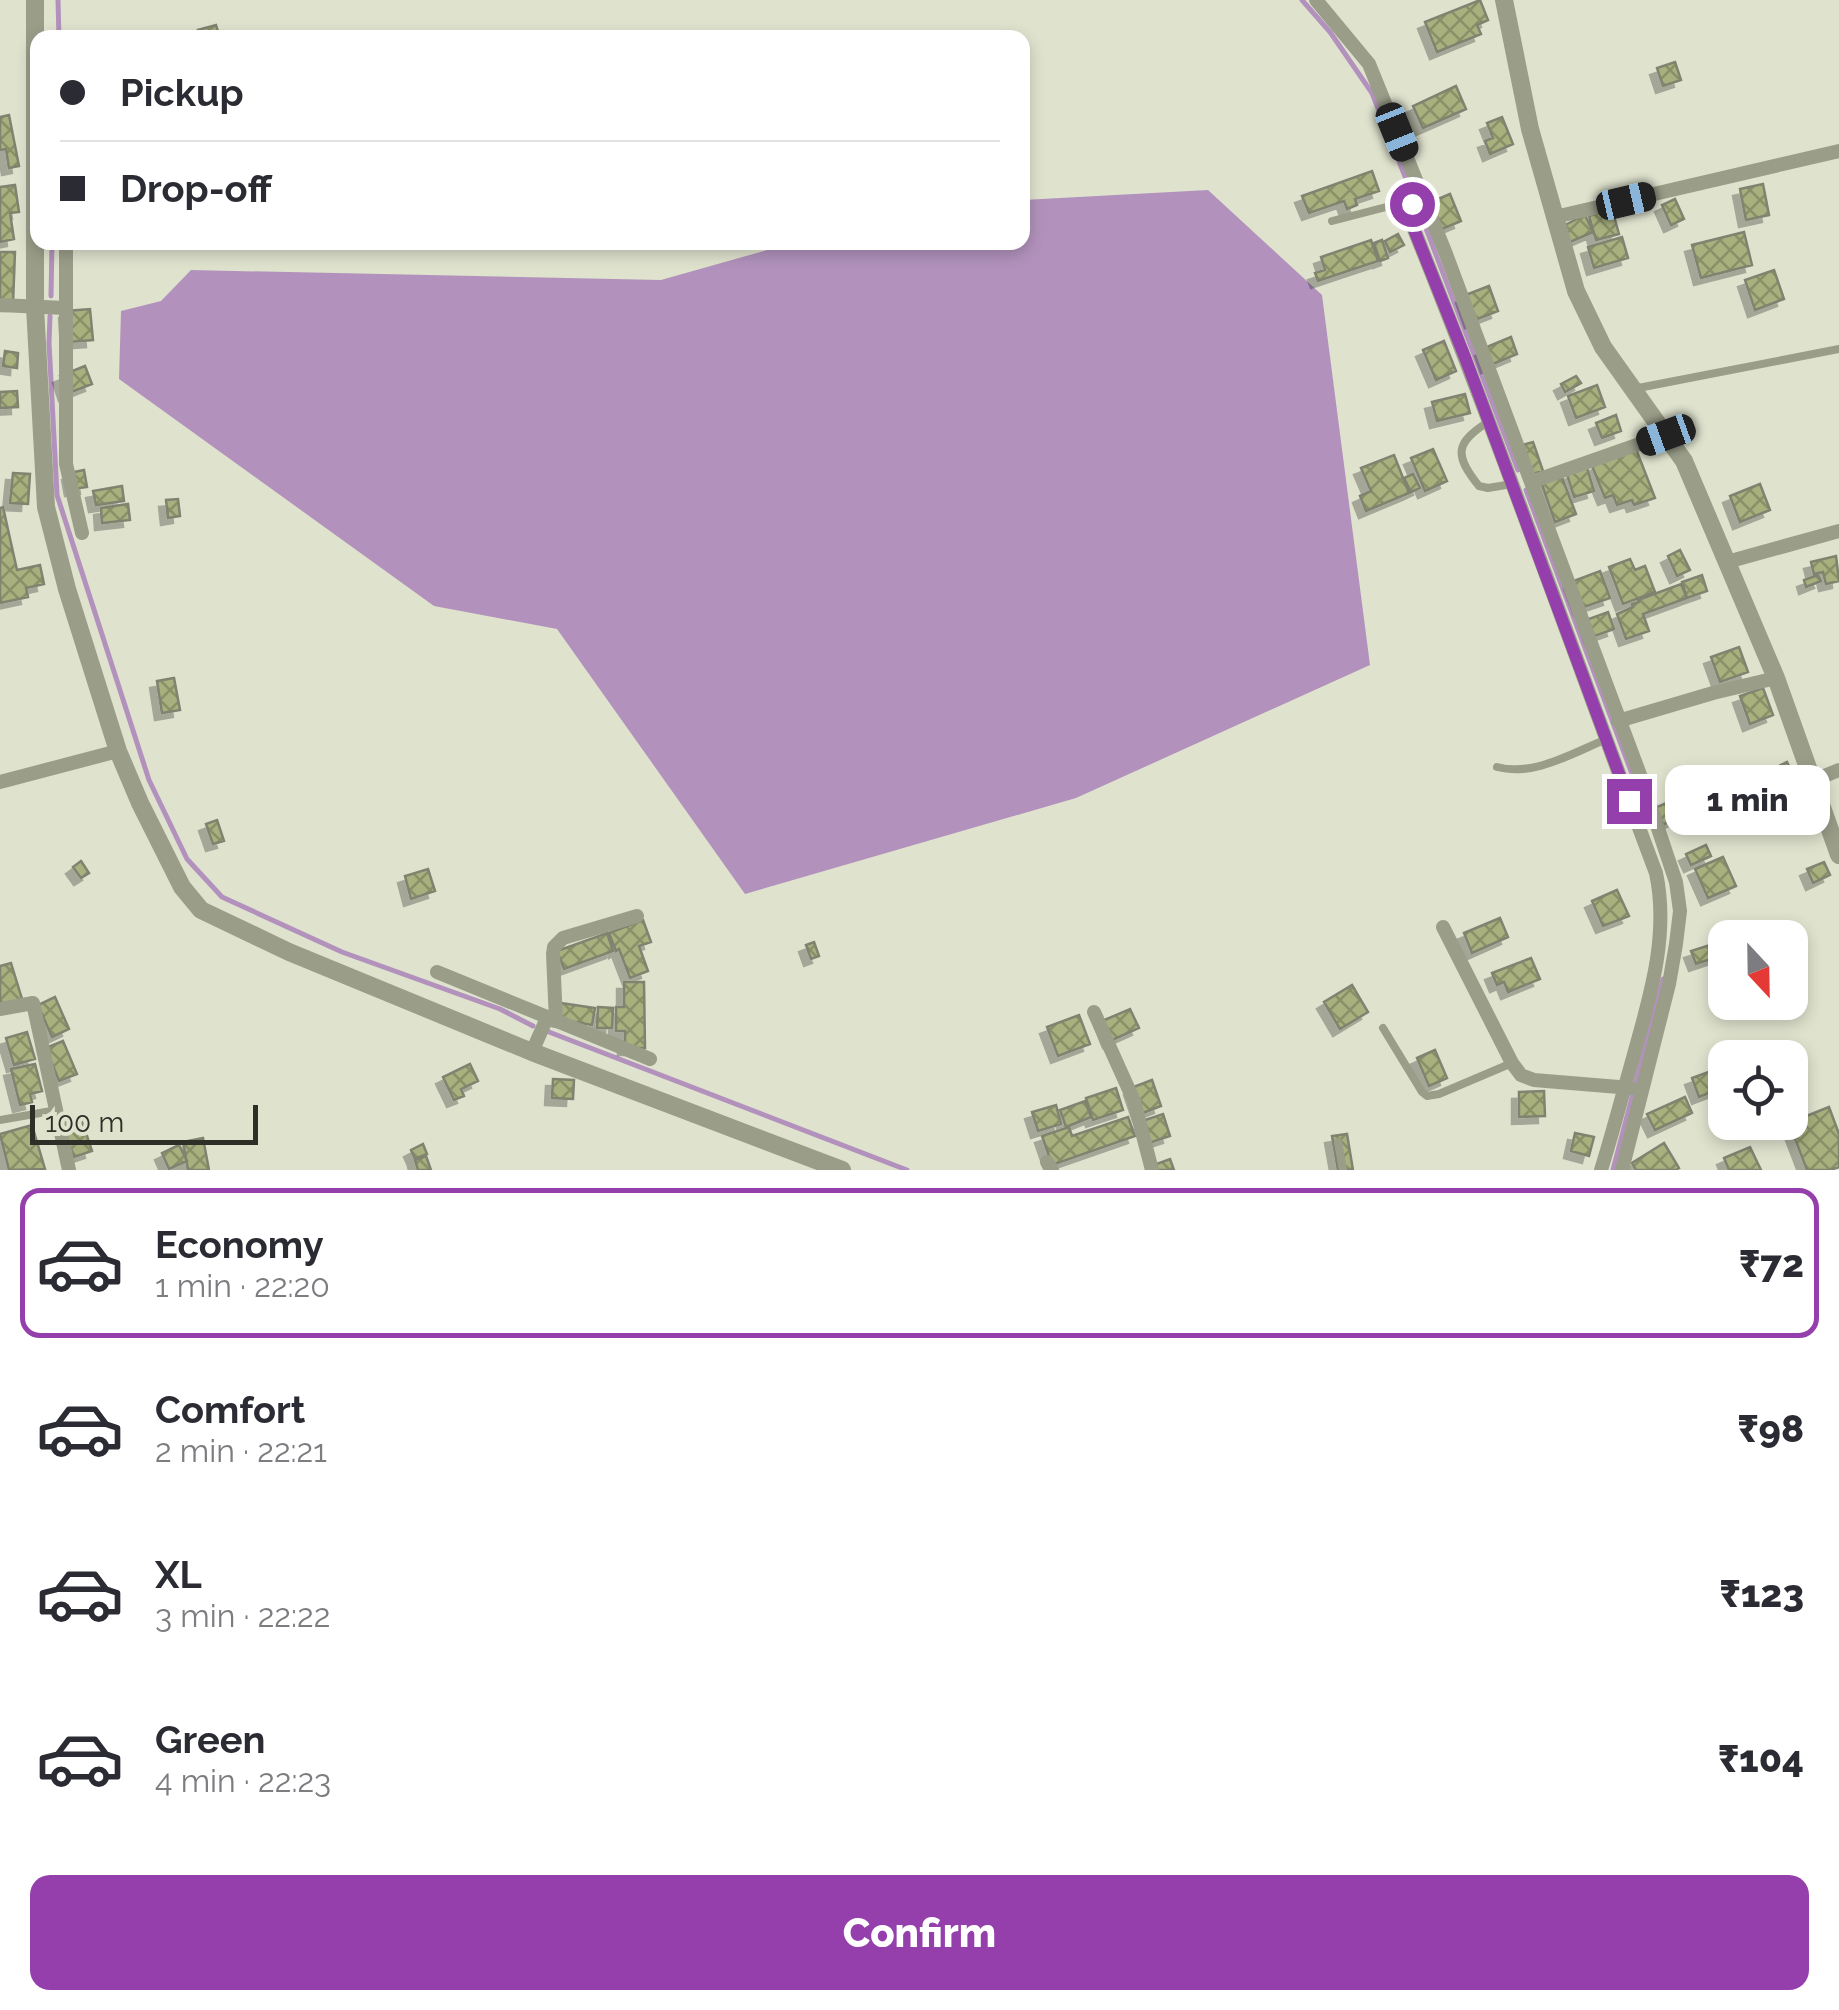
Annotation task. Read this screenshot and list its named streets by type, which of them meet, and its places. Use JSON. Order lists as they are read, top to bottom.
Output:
{
  "scale_bar": "100 m",
  "north": "bottom",
  "page": {
    "banner": ["Pickup", "Drop-off"],
    "bubble": "1 min",
    "scale": "100 m",
    "list": [
      {
        "name": "Economy",
        "note": "1 min · 22:20",
        "value": "₹72"
      },
      {
        "name": "Comfort",
        "note": "2 min · 22:21",
        "value": "₹98"
      },
      {
        "name": "XL",
        "note": "3 min · 22:22",
        "value": "₹123"
      },
      {
        "name": "Green",
        "note": "4 min · 22:23",
        "value": "₹104"
      }
    ],
    "buttons": "Confirm"
  }
}
